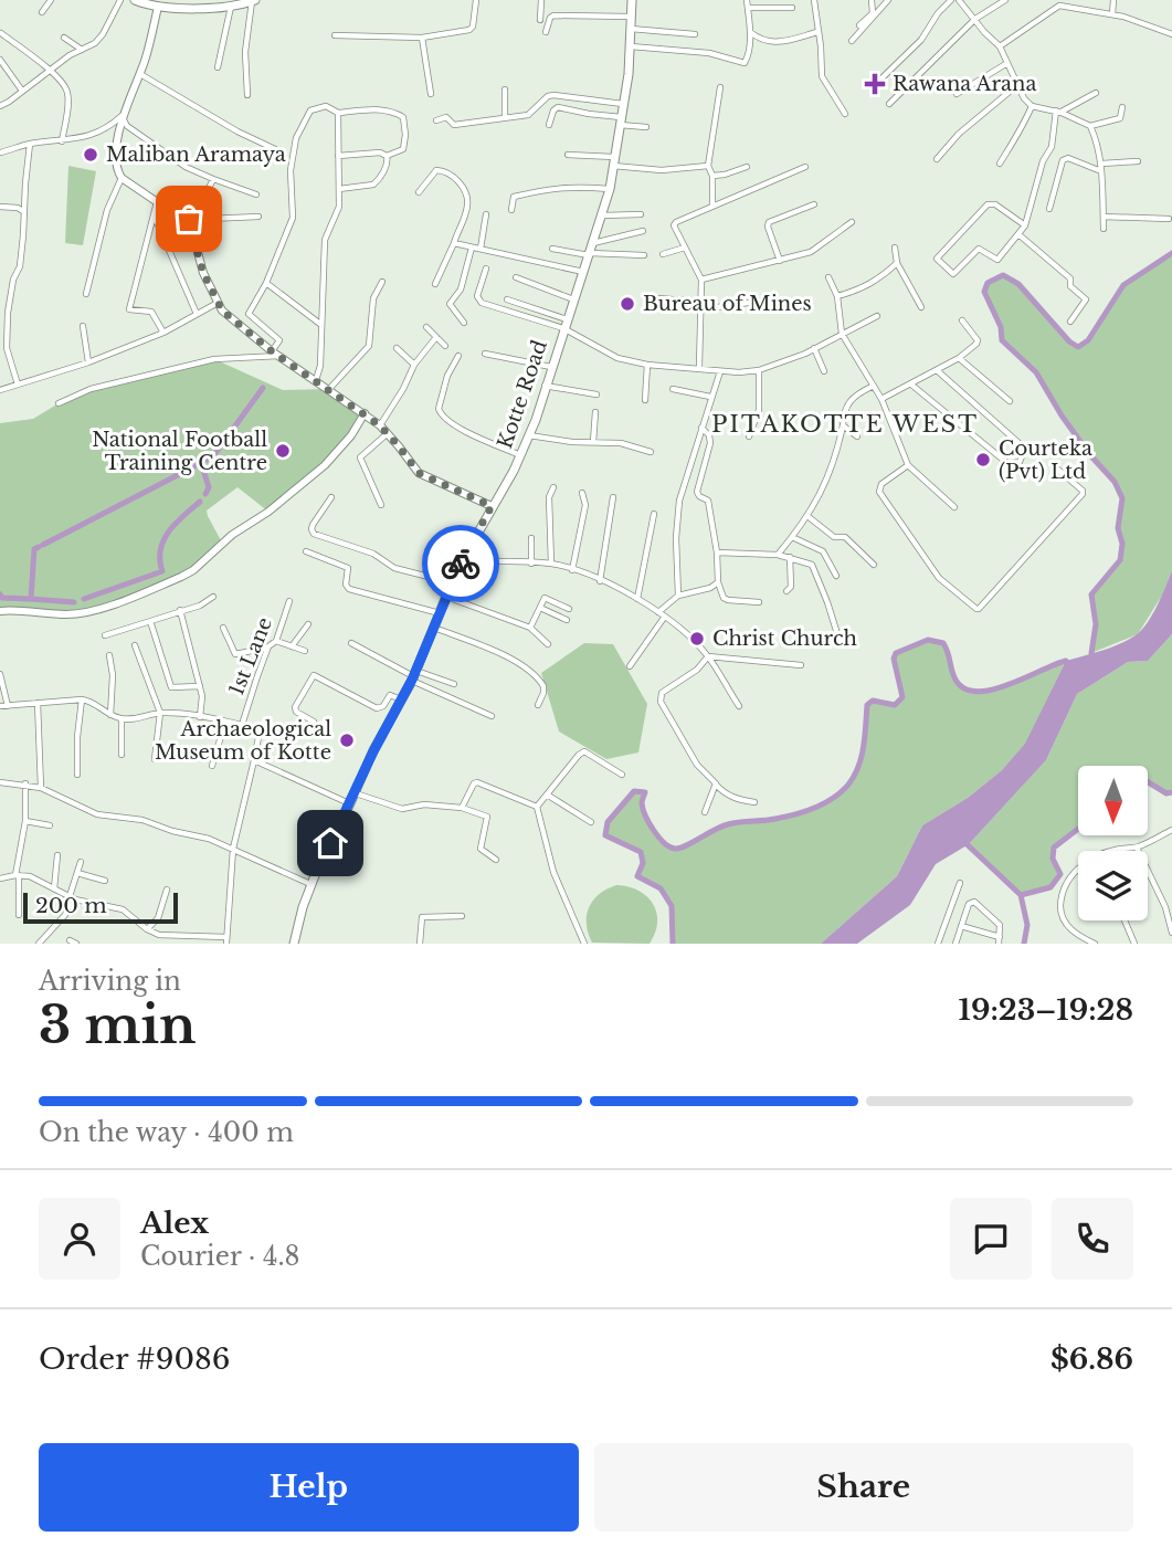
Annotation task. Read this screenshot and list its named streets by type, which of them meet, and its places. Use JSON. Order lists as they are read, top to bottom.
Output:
{
  "streets": {
    "main road": ["Kotte Road"],
    "street": ["1st Lane"]
  },
  "districts": ["PITAKOTTE WEST"],
  "places": {
    "health": ["Rawana Arana"],
    "other": [
      "Maliban Aramaya",
      "Bureau of Mines",
      "National Football Training Centre",
      "Courteka (Pvt) Ltd",
      "Christ Church",
      "Archaeological Museum of Kotte"
    ]
  },
  "scale_bar": "200 m",
  "north": "bottom",
  "page": {
    "scale": "200 m",
    "heading": ["3 min", "Arriving in", "19:23–19:28"],
    "panel": [
      "Alex",
      "Courier · 4.8",
      "Order #9086",
      "$6.86"
    ],
    "bar": "On the way · 400 m",
    "buttons": ["Help", "Share"]
  }
}
